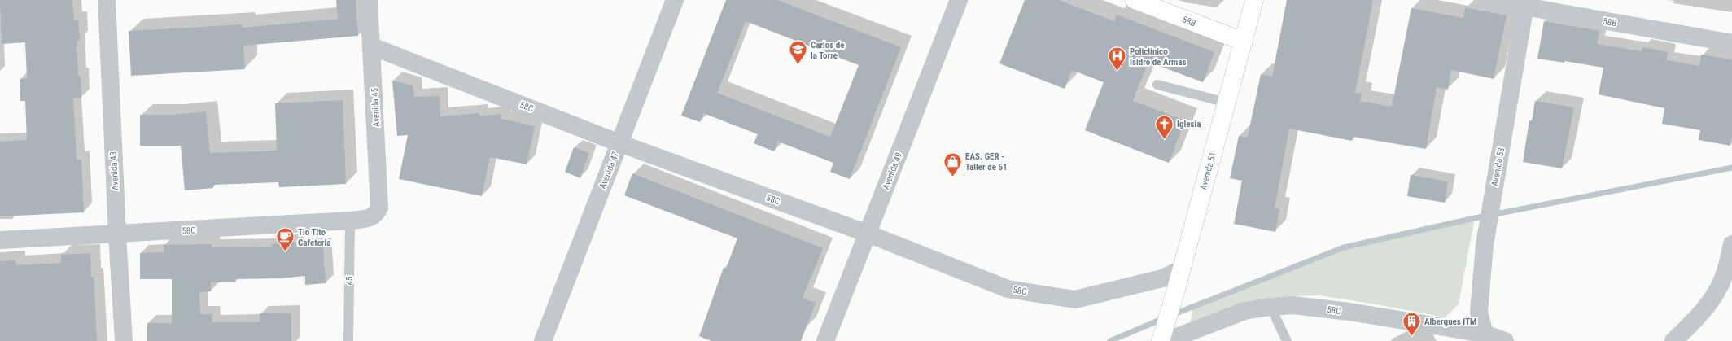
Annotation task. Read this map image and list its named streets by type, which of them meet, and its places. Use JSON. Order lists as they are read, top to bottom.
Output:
{
  "streets": {
    "main road": ["58B", "Avenida 51"],
    "street": [
      "58C",
      "Avenida 45",
      "Avenida 53",
      "Avenida 47",
      "Avenida 43",
      "Avenida 49"
    ],
    "lane": ["45"]
  },
  "crossings": [
    ["58B", "Avenida 53"],
    ["58B", "Avenida 51"],
    ["58C", "Avenida 45"],
    ["58C", "Avenida 53"],
    ["58C", "Avenida 47"],
    ["58C", "Avenida 43"],
    ["58C", "Avenida 49"],
    ["58C", "Avenida 51"],
    ["58C", "45"]
  ],
  "places": {
    "school or university": ["Carlos de la Torre"],
    "hospital": ["Policlínico Isidro de Armas"],
    "church": ["Iglesia"],
    "shop": ["EAS. GER - Taller de 51"],
    "cafe": ["Tio Tito Cafeteria"],
    "building": ["Albergues ITM"]
  }
}
